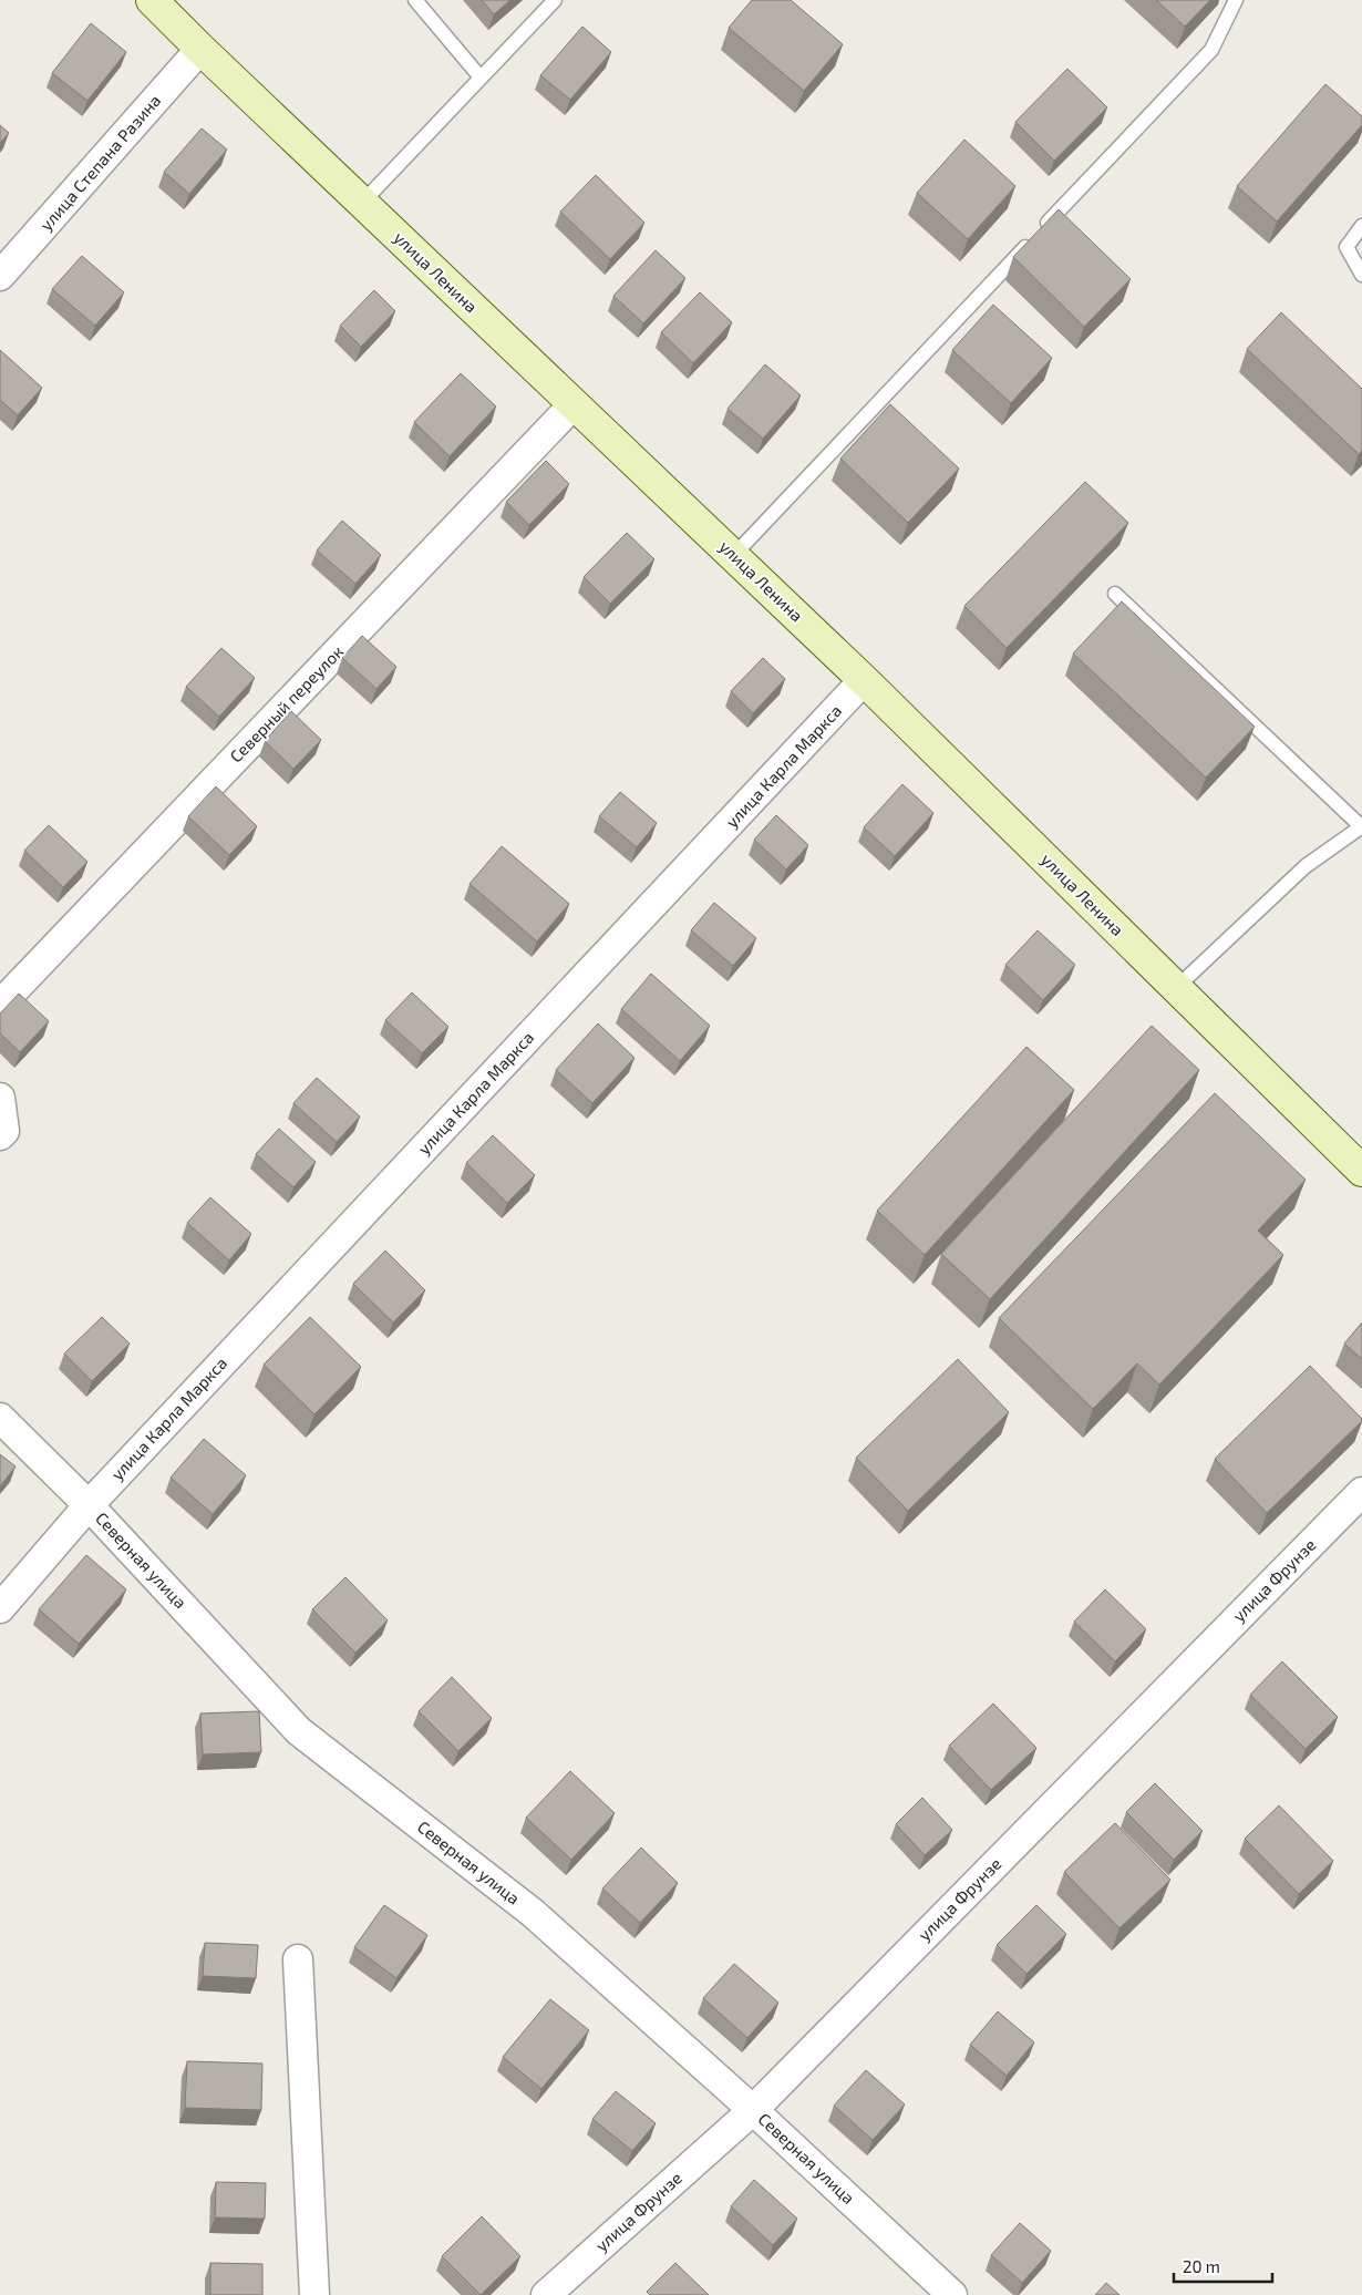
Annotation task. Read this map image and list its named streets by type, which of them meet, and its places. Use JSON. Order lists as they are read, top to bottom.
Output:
{
  "streets": {
    "main road": ["улица Ленина"],
    "street": [
      "улица Степана Разина",
      "Северный переулок",
      "улица Карла Маркса",
      "Северная улица",
      "улица Фрунзе"
    ]
  },
  "crossings": [
    ["улица Степана Разина", "улица Ленина"],
    ["улица Ленина", "Северный переулок"],
    ["улица Ленина", "улица Карла Маркса"],
    ["улица Карла Маркса", "Северная улица"],
    ["Северная улица", "улица Фрунзе"]
  ],
  "scale_bar": "20 m"
}
